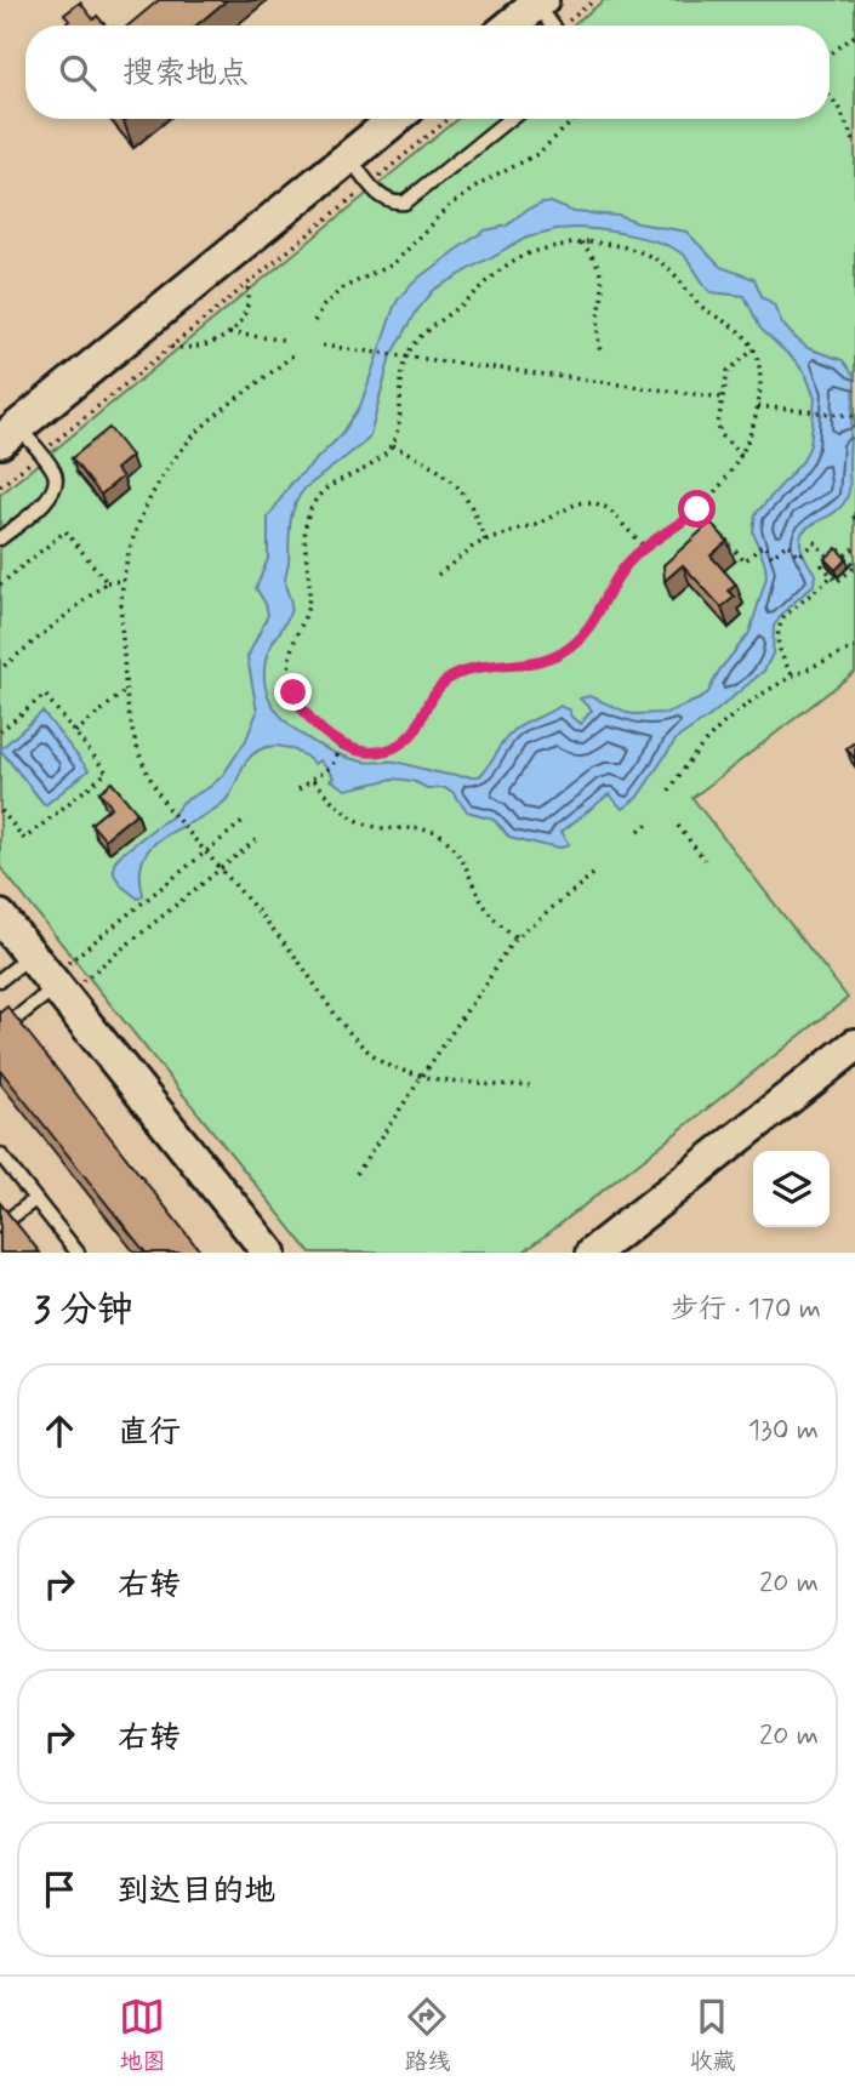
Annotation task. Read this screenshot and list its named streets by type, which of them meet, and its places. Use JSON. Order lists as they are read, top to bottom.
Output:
{
  "page": {
    "search": "搜索地点",
    "heading": ["3 分钟", "步行 · 170 m"],
    "list": [
      ["直行", "130 m"],
      ["右转", "20 m"],
      ["右转", "20 m"],
      "到达目的地"
    ],
    "nav": ["地图", "路线", "收藏"]
  }
}
